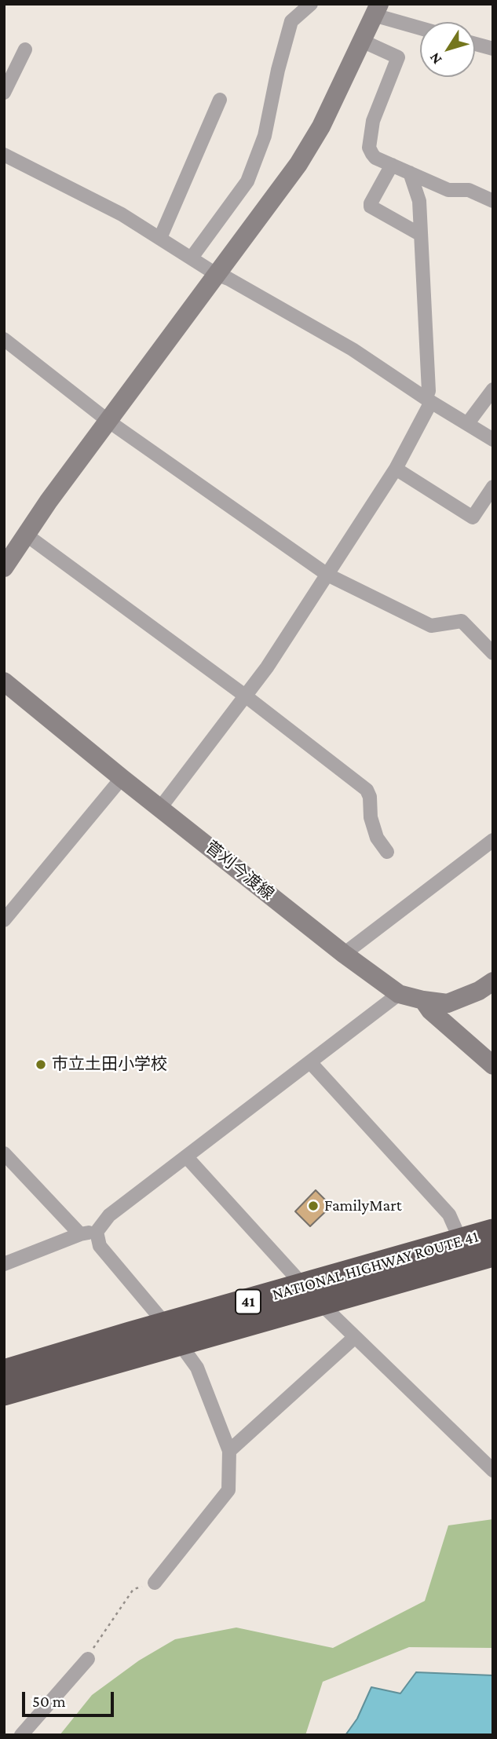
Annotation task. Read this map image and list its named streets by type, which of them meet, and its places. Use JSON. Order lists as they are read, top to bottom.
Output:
{
  "streets": {
    "highway": ["NATIONAL HIGHWAY ROUTE 41", "41"],
    "street": ["菅刈今渡線"]
  },
  "places": ["市立土田小学校", "FamilyMart"],
  "scale_bar": "50 m",
  "north": "bottom left"
}
